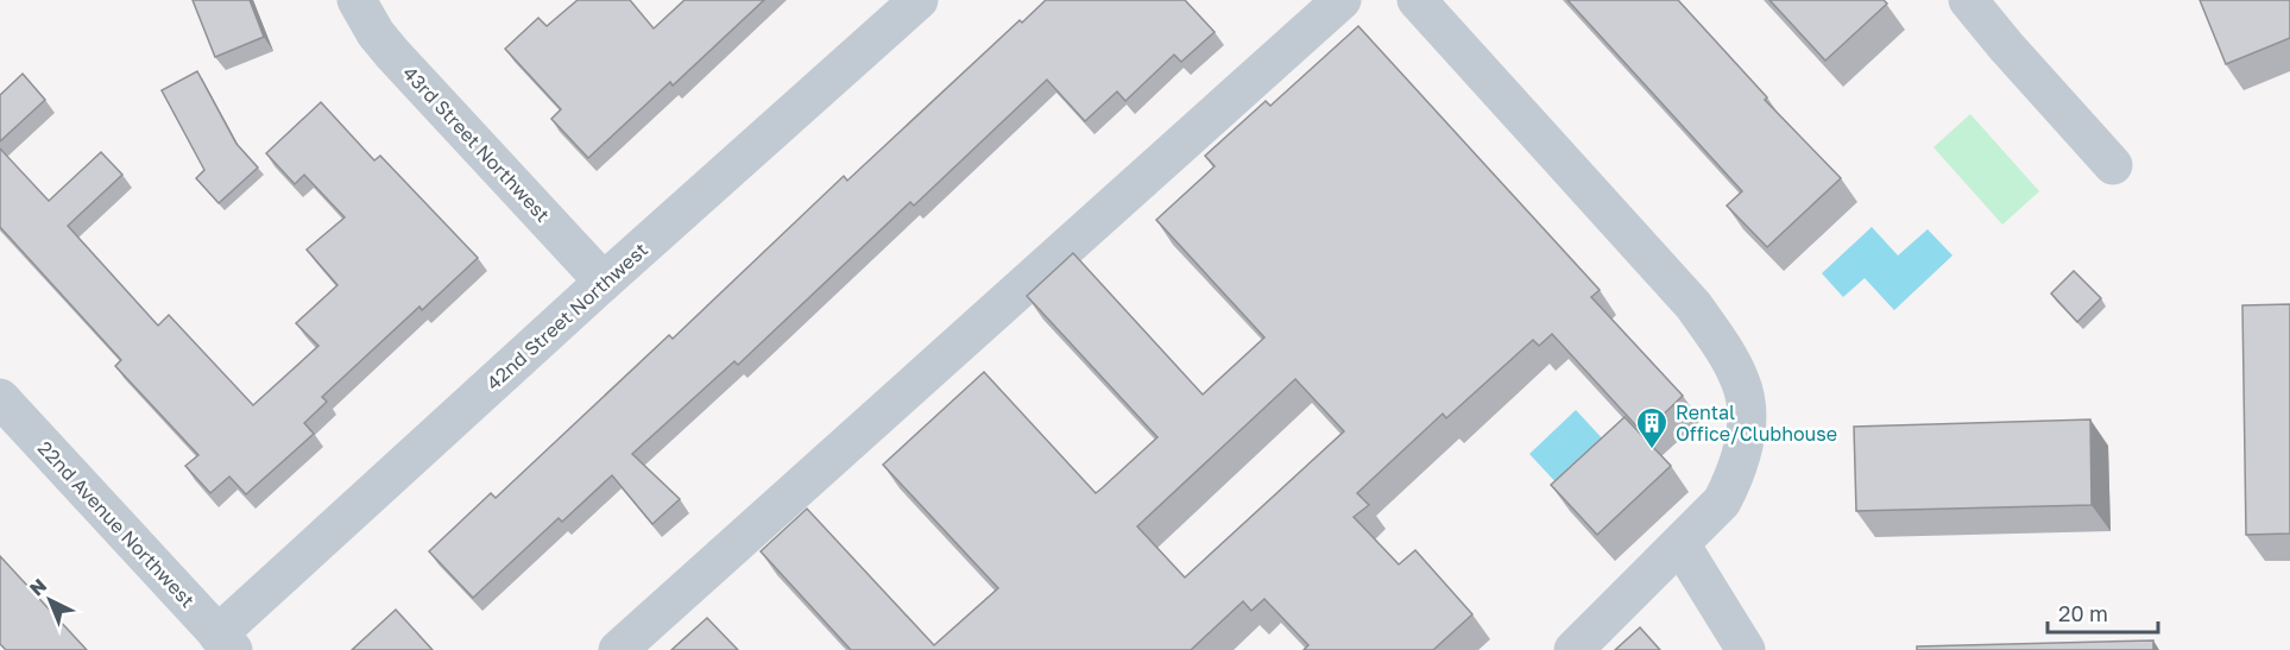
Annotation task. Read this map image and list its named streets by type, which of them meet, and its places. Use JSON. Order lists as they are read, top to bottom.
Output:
{
  "streets": {
    "street": ["43rd Street Northwest", "42nd Street Northwest", "22nd Avenue Northwest"]
  },
  "crossings": [
    ["43rd Street Northwest", "42nd Street Northwest"],
    ["42nd Street Northwest", "22nd Avenue Northwest"]
  ],
  "places": {
    "building": ["Rental Office/Clubhouse"]
  },
  "scale_bar": "20 m",
  "north": "top left"
}
